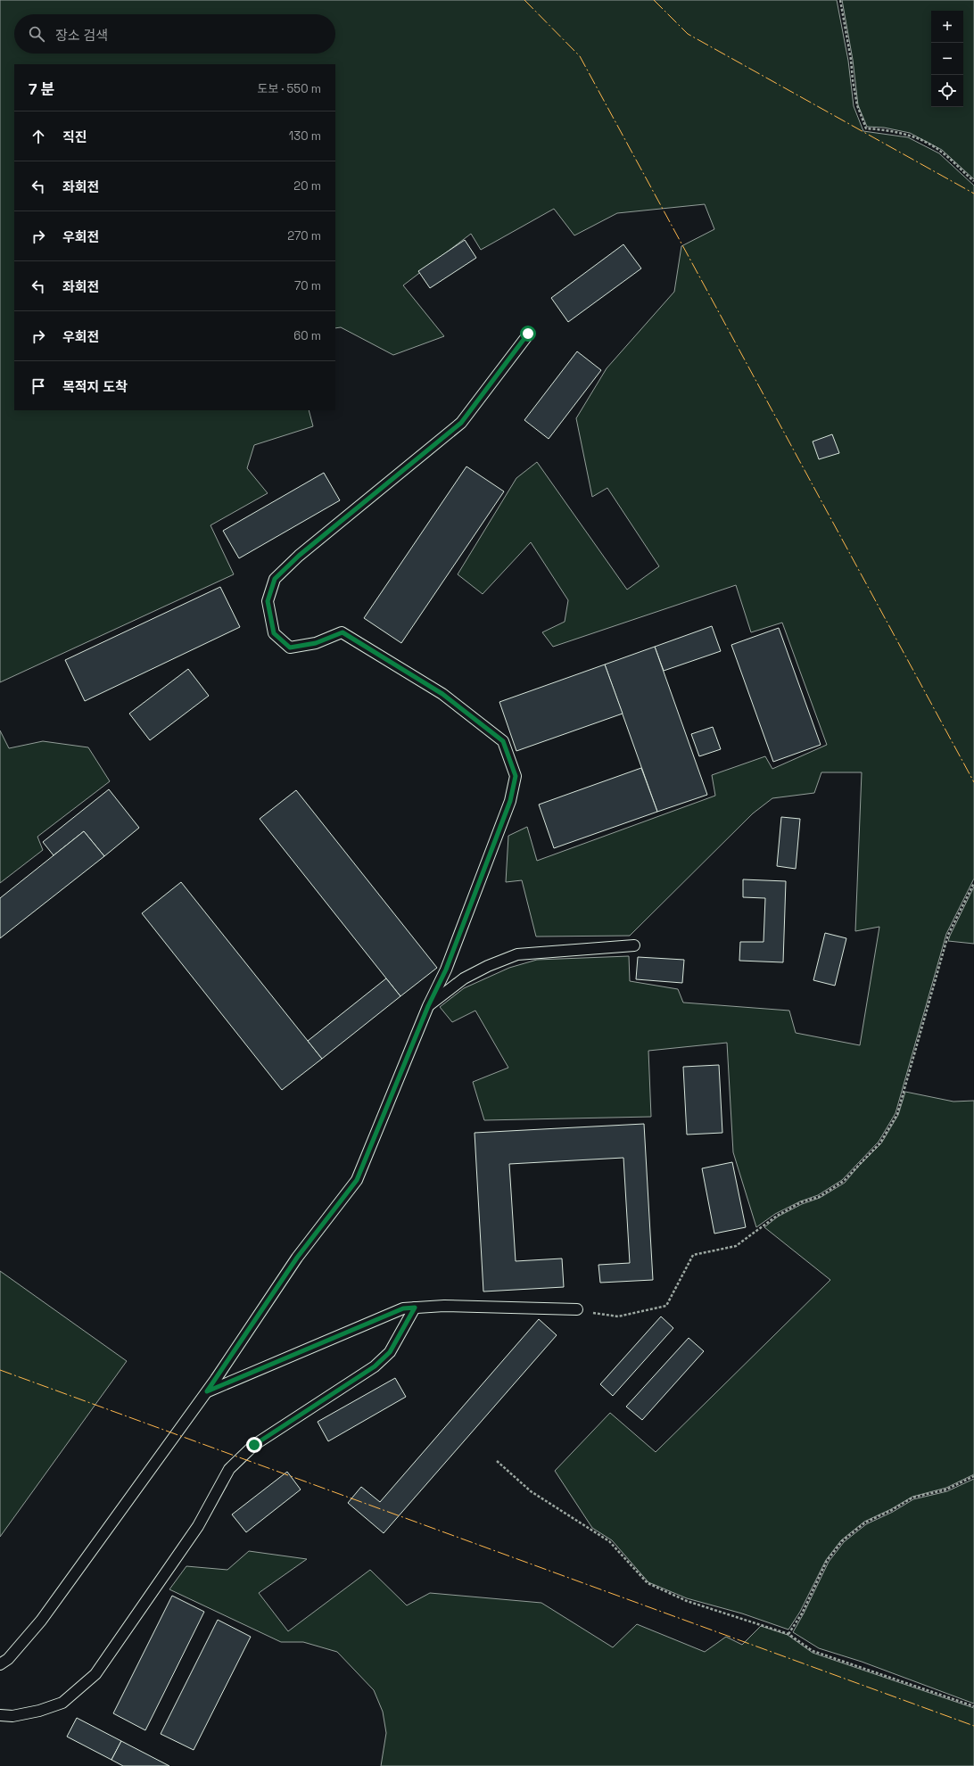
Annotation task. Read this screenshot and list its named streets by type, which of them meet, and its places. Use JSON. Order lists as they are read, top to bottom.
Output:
{
  "page": {
    "map_buttons": ["+", "−"],
    "search": "장소 검색",
    "heading": ["7 분", "도보 · 550 m"],
    "list": [
      ["직진", "130 m"],
      ["좌회전", "20 m"],
      ["우회전", "270 m"],
      ["좌회전", "70 m"],
      ["우회전", "60 m"],
      "목적지 도착"
    ]
  }
}
